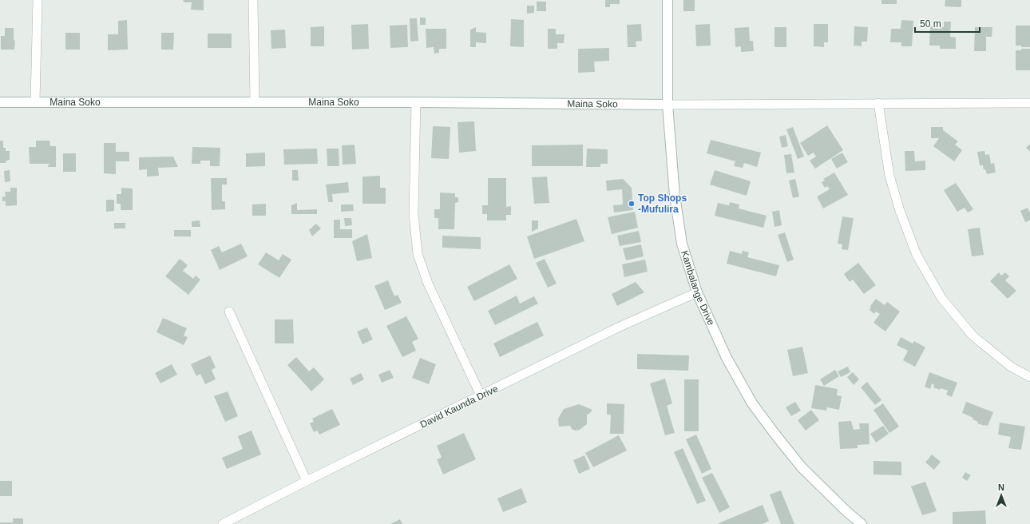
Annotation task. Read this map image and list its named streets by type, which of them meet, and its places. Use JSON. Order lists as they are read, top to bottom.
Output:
{
  "streets": {
    "street": ["Maina Soko", "Kambalange Drive", "David Kaunda Drive"]
  },
  "crossings": [
    ["Maina Soko", "Kambalange Drive"],
    ["Kambalange Drive", "David Kaunda Drive"]
  ],
  "places": ["Top Shops -Mufulira"],
  "scale_bar": "50 m",
  "north": "top"
}
